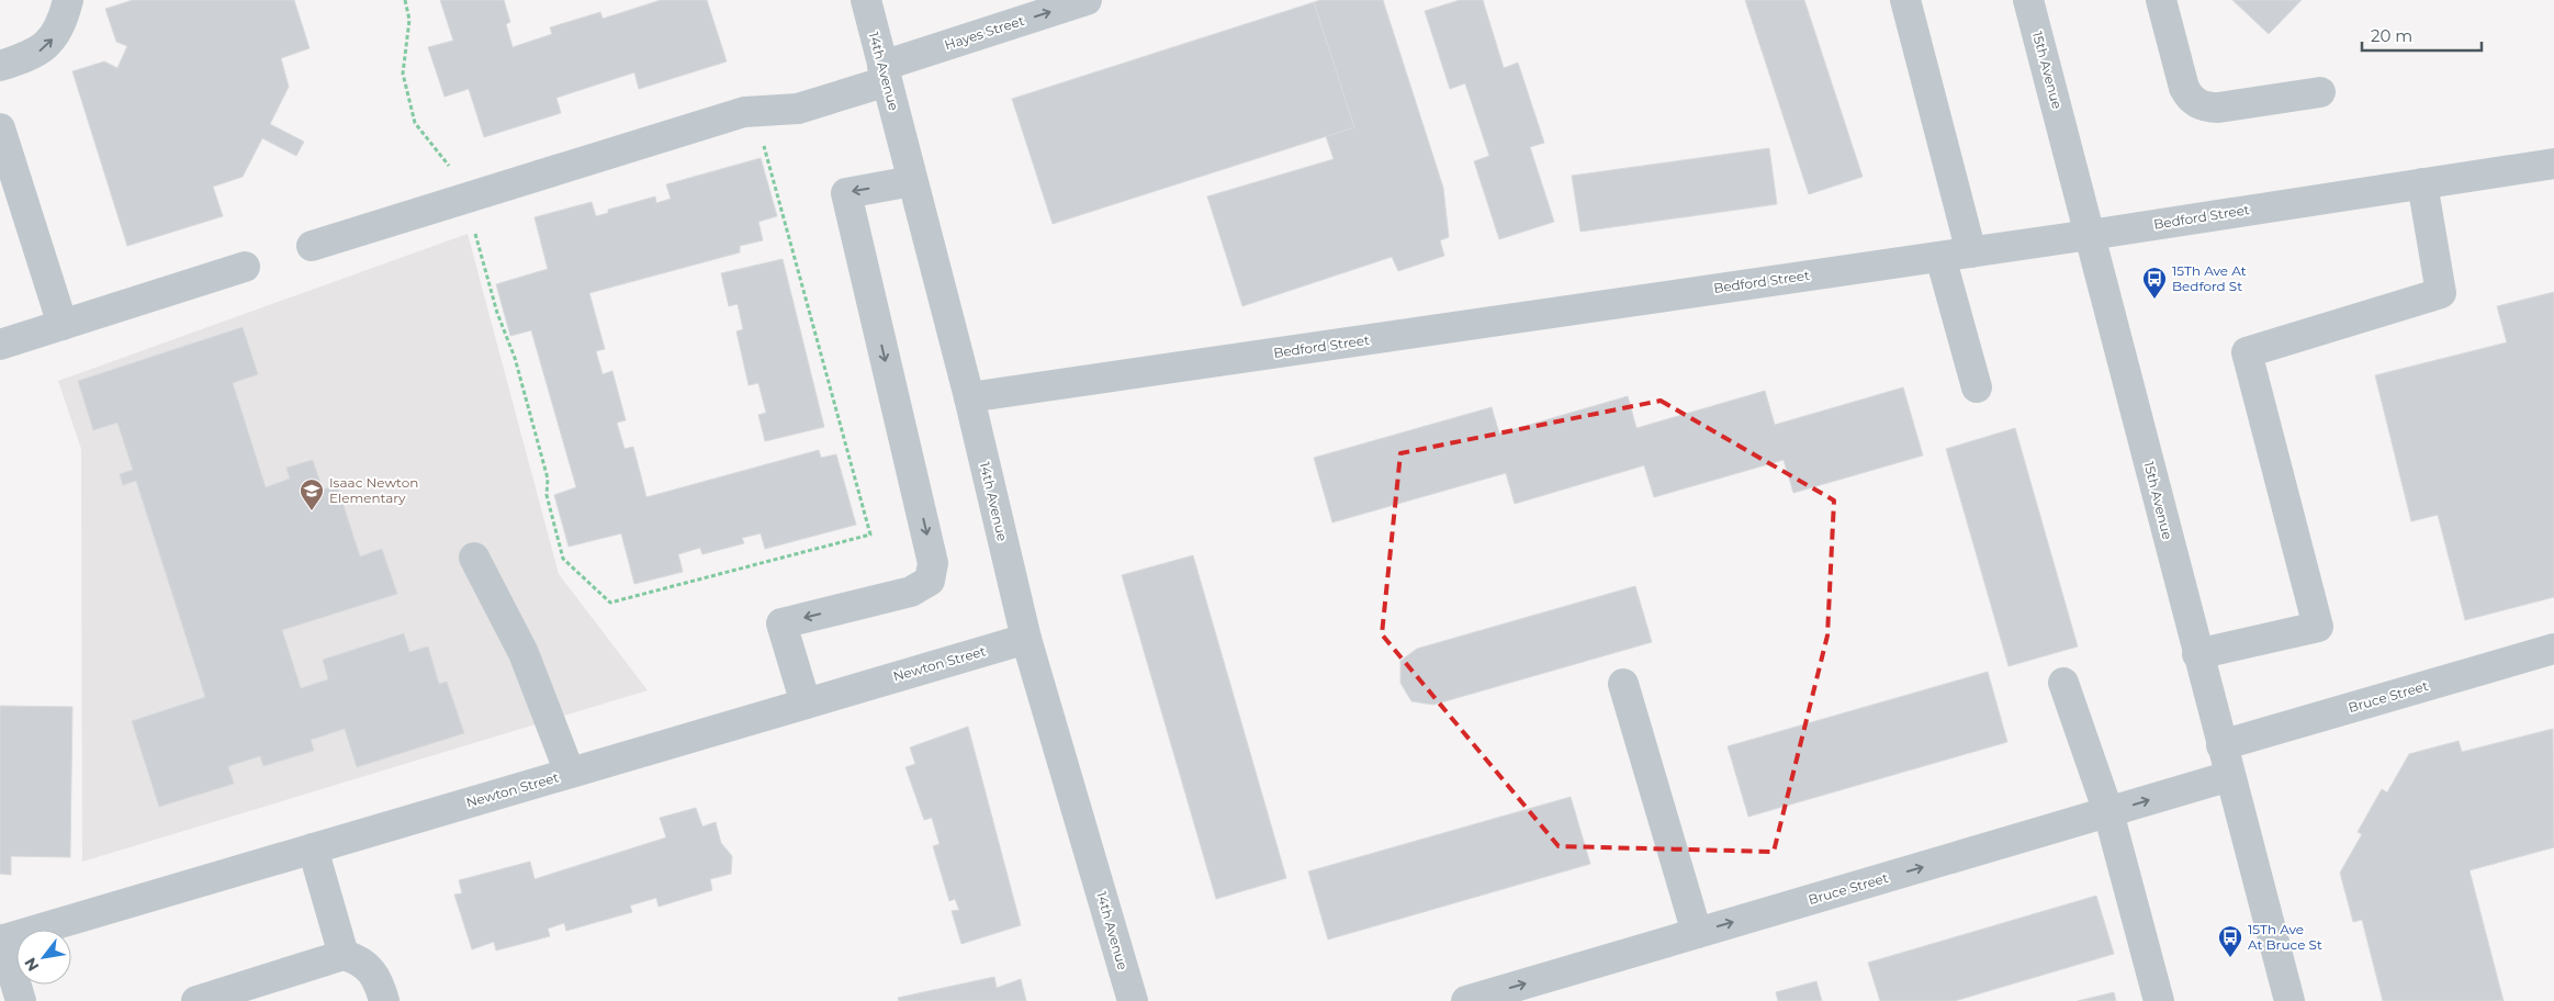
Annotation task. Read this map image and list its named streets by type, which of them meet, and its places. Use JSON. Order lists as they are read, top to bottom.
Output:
{
  "streets": {
    "street": [
      "Hayes Street",
      "15th Avenue",
      "14th Avenue",
      "Bedford Street",
      "Newton Street",
      "Bruce Street"
    ]
  },
  "crossings": [
    ["Hayes Street", "14th Avenue"],
    ["15th Avenue", "Bedford Street"],
    ["15th Avenue", "Bruce Street"],
    ["14th Avenue", "Bedford Street"],
    ["14th Avenue", "Newton Street"]
  ],
  "one_way": ["Bruce Street"],
  "places": {
    "bus stop": ["15Th Ave At Bedford St", "15Th Ave At Bruce St"],
    "school or university": ["Isaac Newton Elementary"]
  },
  "scale_bar": "20 m",
  "north": "bottom left"
}
